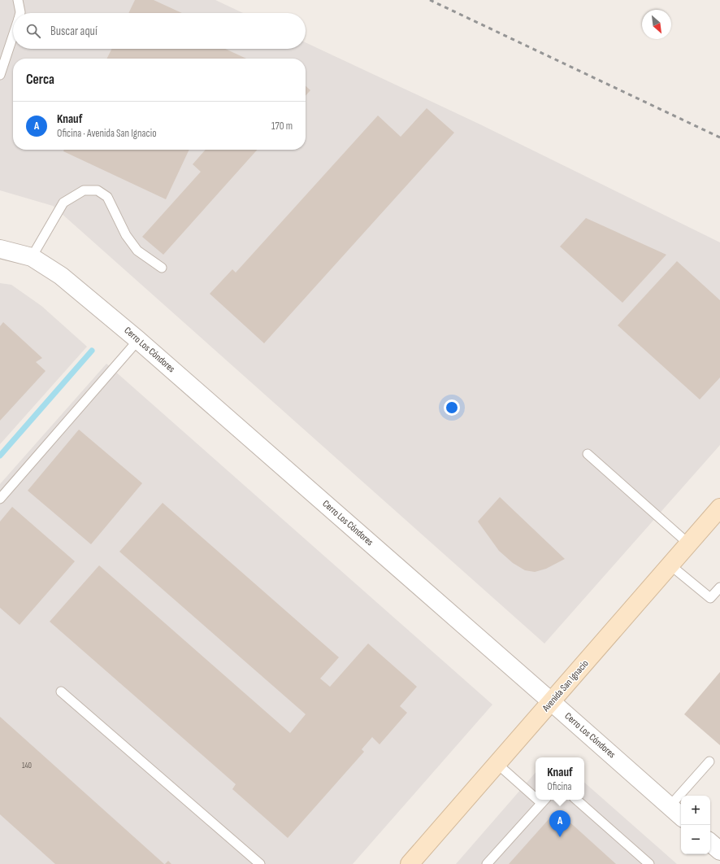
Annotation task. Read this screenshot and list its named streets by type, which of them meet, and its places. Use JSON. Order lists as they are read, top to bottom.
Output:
{
  "streets": {
    "main road": ["Avenida San Ignacio"],
    "street": ["Cerro Los Cóndores"]
  },
  "crossings": [
    ["Cerro Los Cóndores", "Avenida San Ignacio"]
  ],
  "house_numbers": ["140"],
  "north": "bottom right",
  "page": {
    "search": "Buscar aquí",
    "heading": "Cerca",
    "list": [
      {
        "mark": "A",
        "name": "Knauf",
        "note": "Oficina · Avenida San Ignacio",
        "value": "170 m"
      }
    ],
    "popup": ["Knauf", "Oficina"],
    "map_buttons": ["+", "−"],
    "pins": "A"
  }
}
